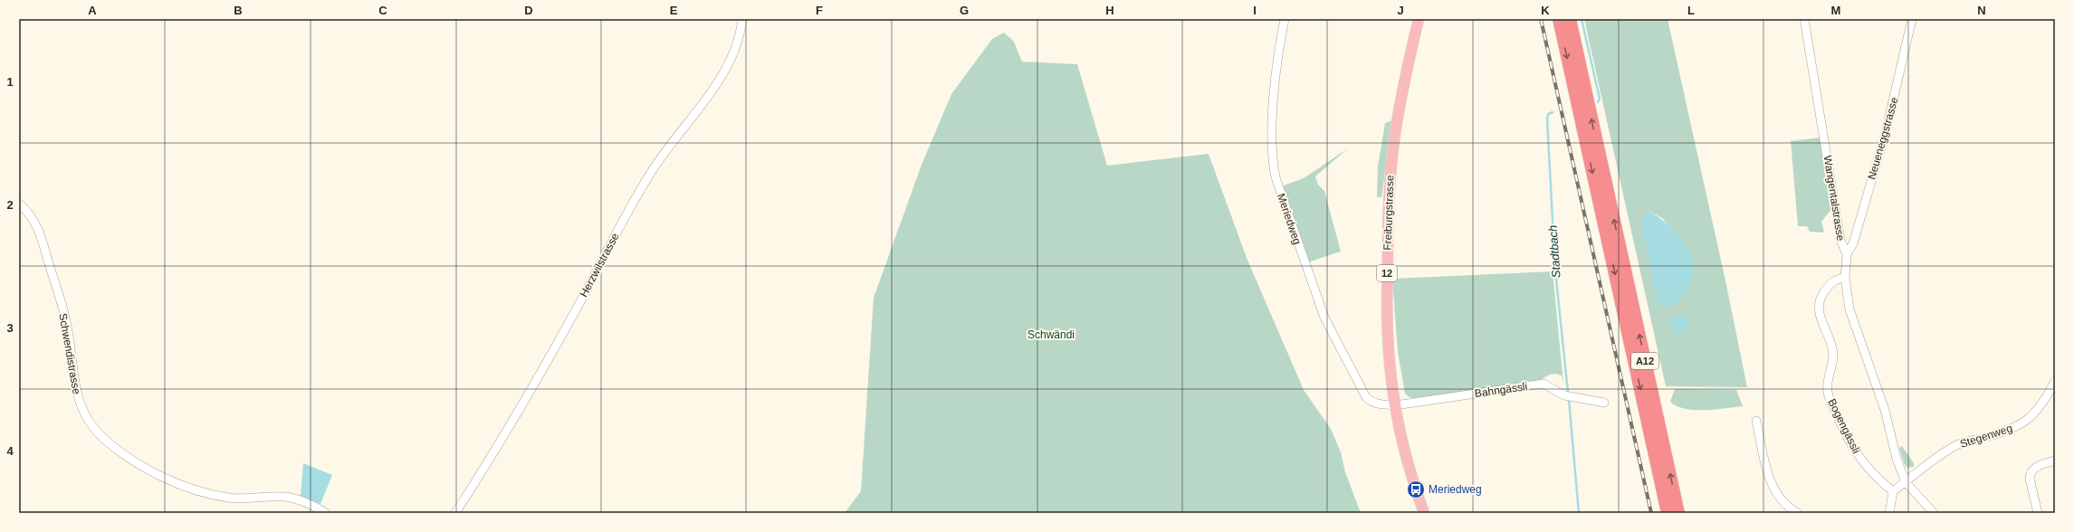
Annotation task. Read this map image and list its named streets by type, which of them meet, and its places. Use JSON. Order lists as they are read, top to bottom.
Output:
{
  "streets": {
    "highway": ["A12"],
    "main road": ["Freiburgstrasse", "12"],
    "street": [
      "Neueneggstrasse",
      "Wangentalstrasse",
      "Meriedweg",
      "Herzwilstrasse",
      "Schwendistrasse",
      "Bahngässli",
      "Bogengässli",
      "Stegenweg"
    ]
  },
  "crossings": [
    ["Neueneggstrasse", "Wangentalstrasse"],
    ["Wangentalstrasse", "Bogengässli"],
    ["Wangentalstrasse", "Stegenweg"],
    ["Freiburgstrasse", "Meriedweg"],
    ["Freiburgstrasse", "Bahngässli"],
    ["Meriedweg", "Bahngässli"]
  ],
  "water": ["Stadtbach"],
  "parks": ["Schwändi"],
  "places": {
    "bus stop": ["Meriedweg"]
  },
  "grid": {
    "columns": [
      "A",
      "B",
      "C",
      "D",
      "E",
      "F",
      "G",
      "H",
      "I",
      "J",
      "K",
      "L",
      "M",
      "N"
    ],
    "rows": [
      "1",
      "2",
      "3",
      "4"
    ]
  }
}
